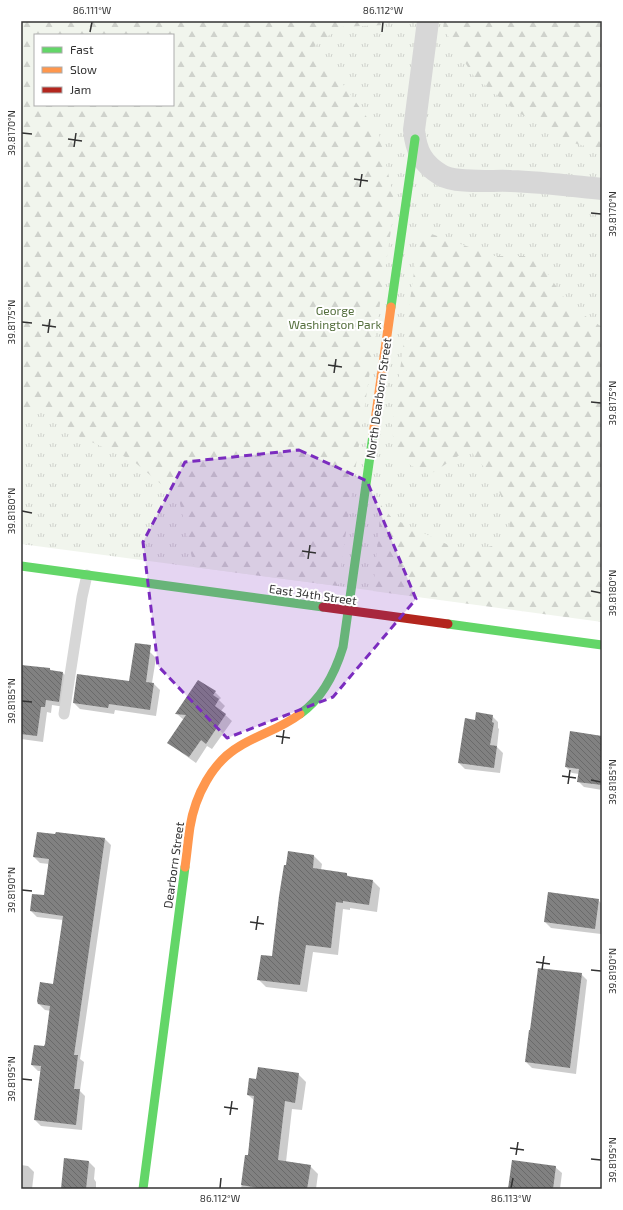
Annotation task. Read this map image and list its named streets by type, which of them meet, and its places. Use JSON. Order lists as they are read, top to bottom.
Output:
{
  "streets": {
    "street": ["North Dearborn Street", "East 34th Street", "Dearborn Street"]
  },
  "crossings": [
    ["North Dearborn Street", "East 34th Street"],
    ["North Dearborn Street", "Dearborn Street"],
    ["East 34th Street", "Dearborn Street"]
  ],
  "parks": ["George Washington Park"],
  "legend": ["Fast", "Slow", "Jam"],
  "coordinates": [
    "86.111°W",
    "86.112°W",
    "39.8170°N",
    "39.8175°N",
    "39.8180°N",
    "39.8185°N",
    "39.8190°N",
    "39.8195°N",
    "86.113°W"
  ]
}
